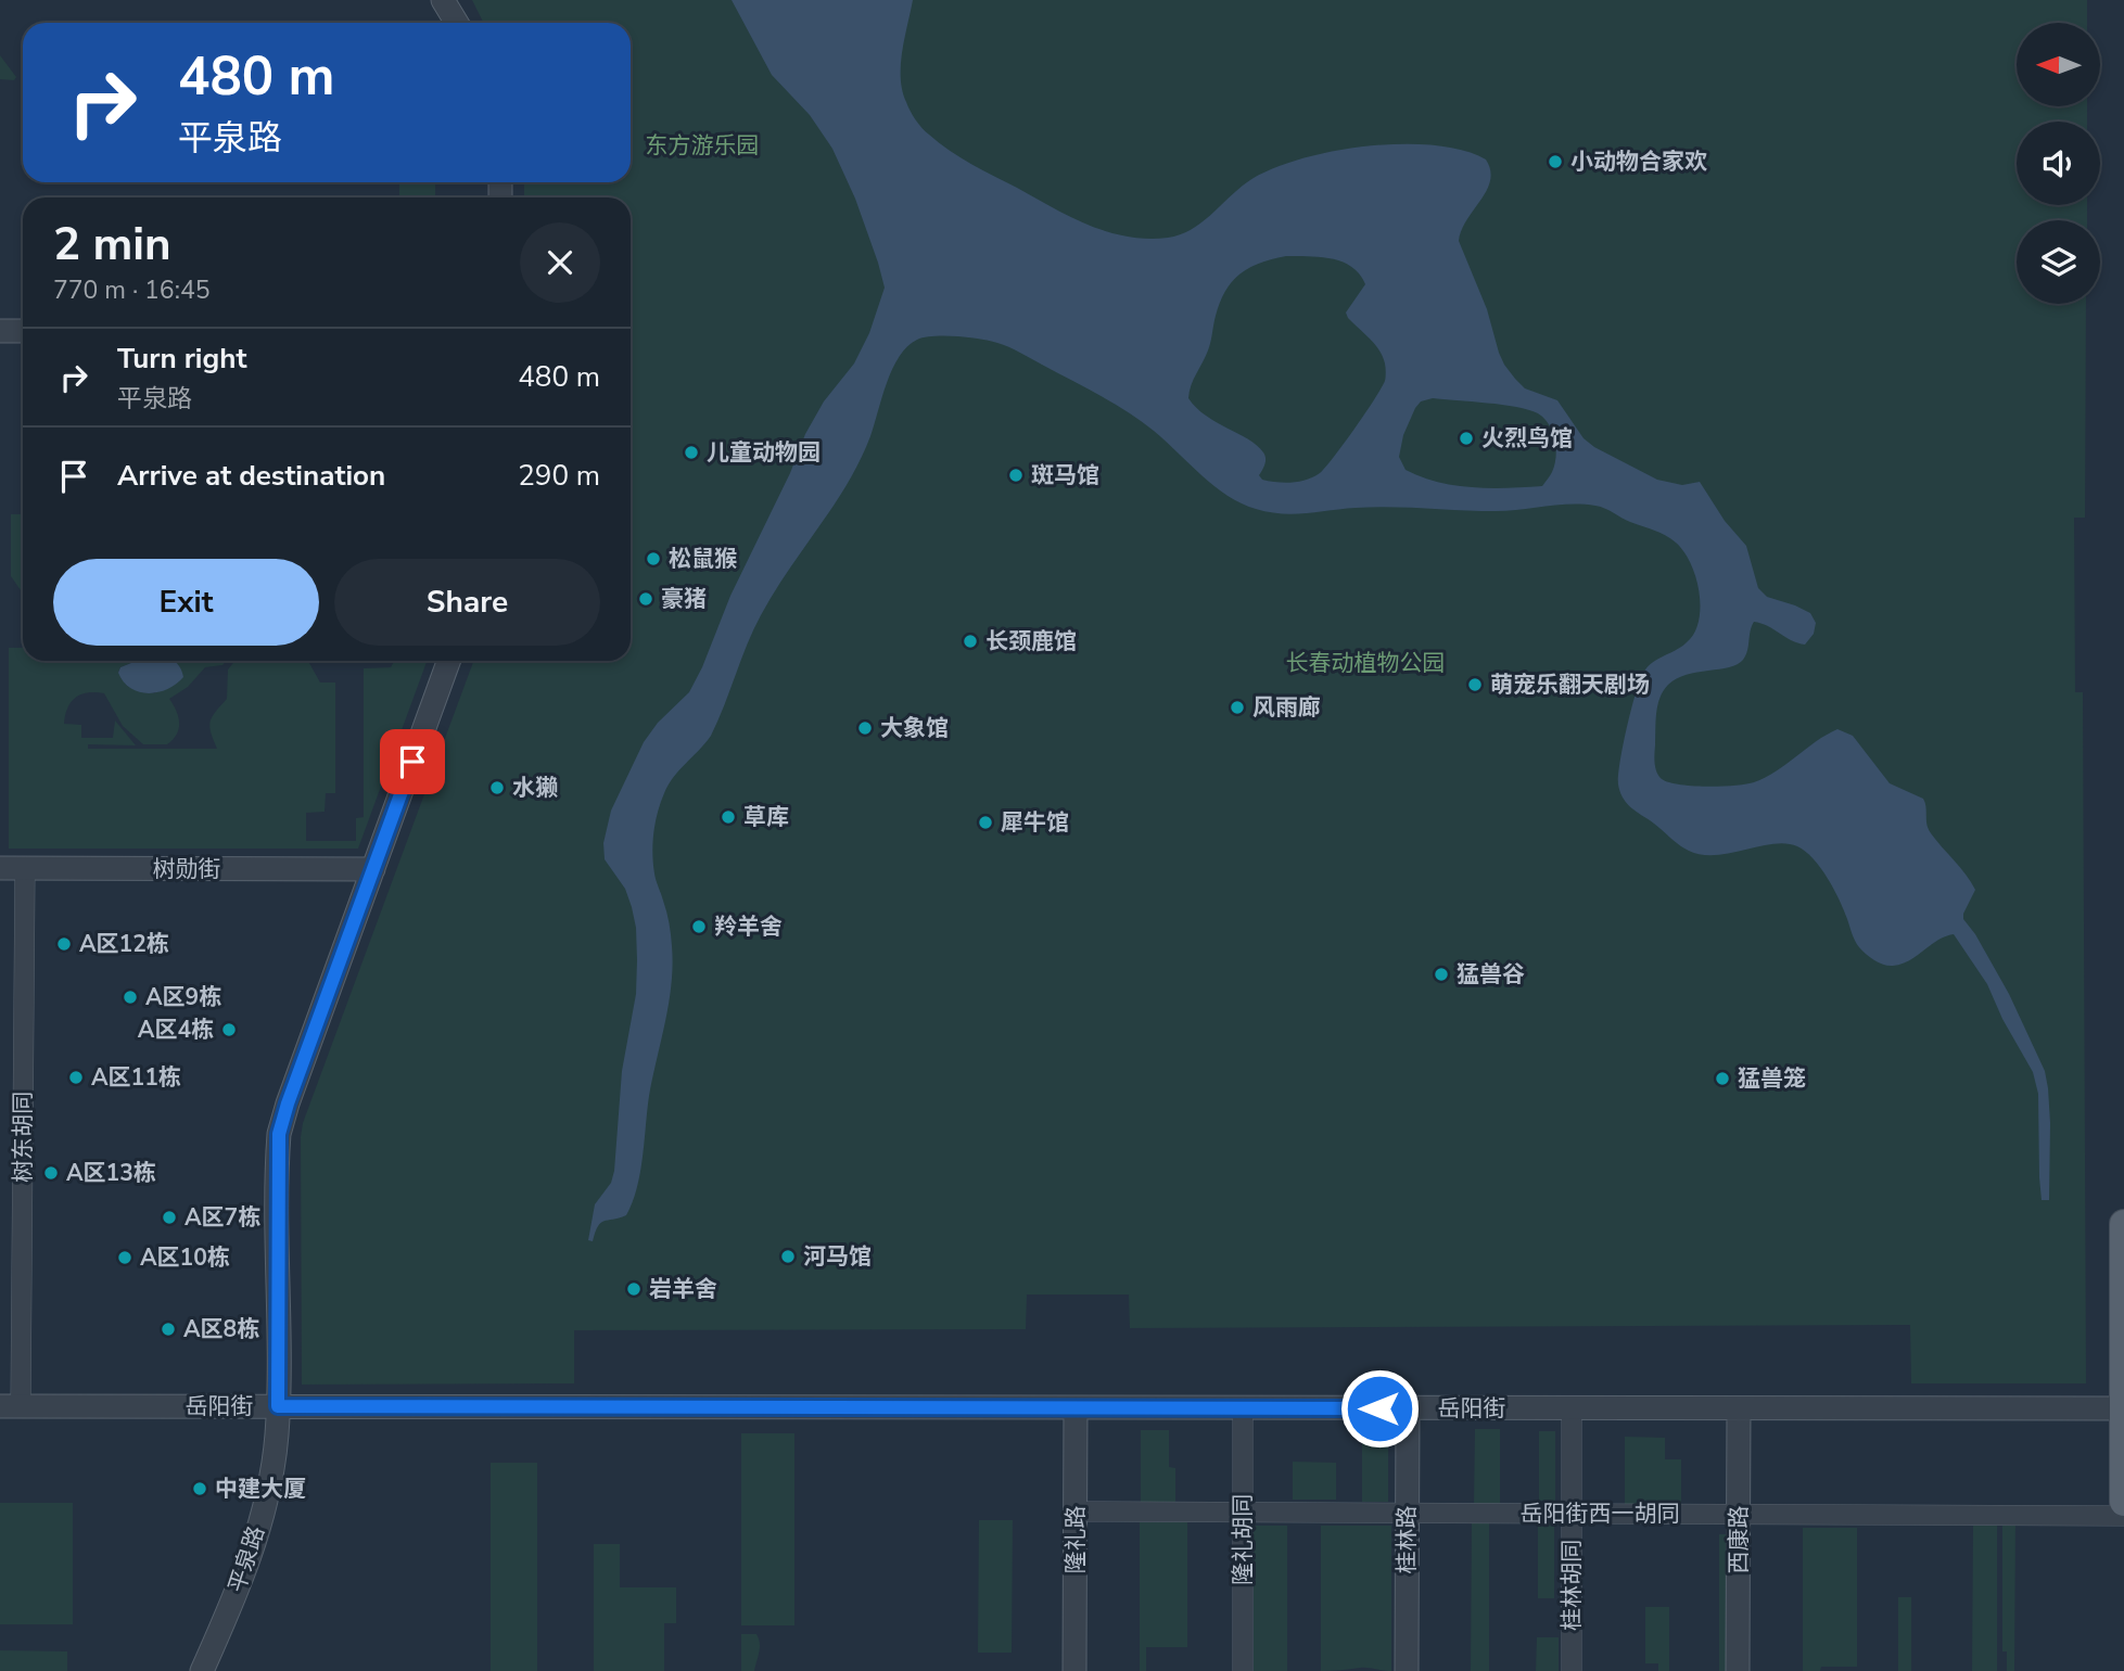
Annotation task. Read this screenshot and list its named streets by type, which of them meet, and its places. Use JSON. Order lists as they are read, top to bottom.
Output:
{
  "streets": {
    "street": [
      "树勋街",
      "树东胡同",
      "岳阳街",
      "岳阳街西一胡同",
      "隆礼路",
      "隆礼胡同",
      "桂林路",
      "西康路",
      "平泉路",
      "桂林胡同"
    ]
  },
  "crossings": [
    ["树勋街", "树东胡同"],
    ["树勋街", "平泉路"],
    ["树东胡同", "岳阳街"],
    ["岳阳街", "隆礼路"],
    ["岳阳街", "隆礼胡同"],
    ["岳阳街", "桂林路"],
    ["岳阳街", "西康路"],
    ["岳阳街", "平泉路"],
    ["岳阳街", "桂林胡同"],
    ["岳阳街西一胡同", "隆礼路"],
    ["岳阳街西一胡同", "隆礼胡同"],
    ["岳阳街西一胡同", "桂林路"],
    ["岳阳街西一胡同", "西康路"],
    ["岳阳街西一胡同", "桂林胡同"]
  ],
  "parks": ["东方游乐园", "长春动植物公园"],
  "places": [
    "小动物合家欢",
    "火烈鸟馆",
    "儿童动物园",
    "斑马馆",
    "松鼠猴",
    "豪猪",
    "长颈鹿馆",
    "萌宠乐翻天剧场",
    "风雨廊",
    "大象馆",
    "水獭",
    "草库",
    "犀牛馆",
    "羚羊舍",
    "A区12栋",
    "猛兽谷",
    "A区9栋",
    "A区4栋",
    "A区11栋",
    "猛兽笼",
    "A区13栋",
    "A区7栋",
    "河马馆",
    "A区10栋",
    "岩羊舍",
    "A区8栋",
    "中建大厦"
  ],
  "north": "left",
  "page": {
    "turn": ["480 m", "平泉路"],
    "heading": ["2 min", "770 m · 16:45"],
    "list": [
      {
        "name": "Turn right",
        "note": "平泉路",
        "value": "480 m"
      },
      {
        "name": "Arrive at destination",
        "value": "290 m"
      }
    ],
    "buttons": ["Exit", "Share"]
  }
}
